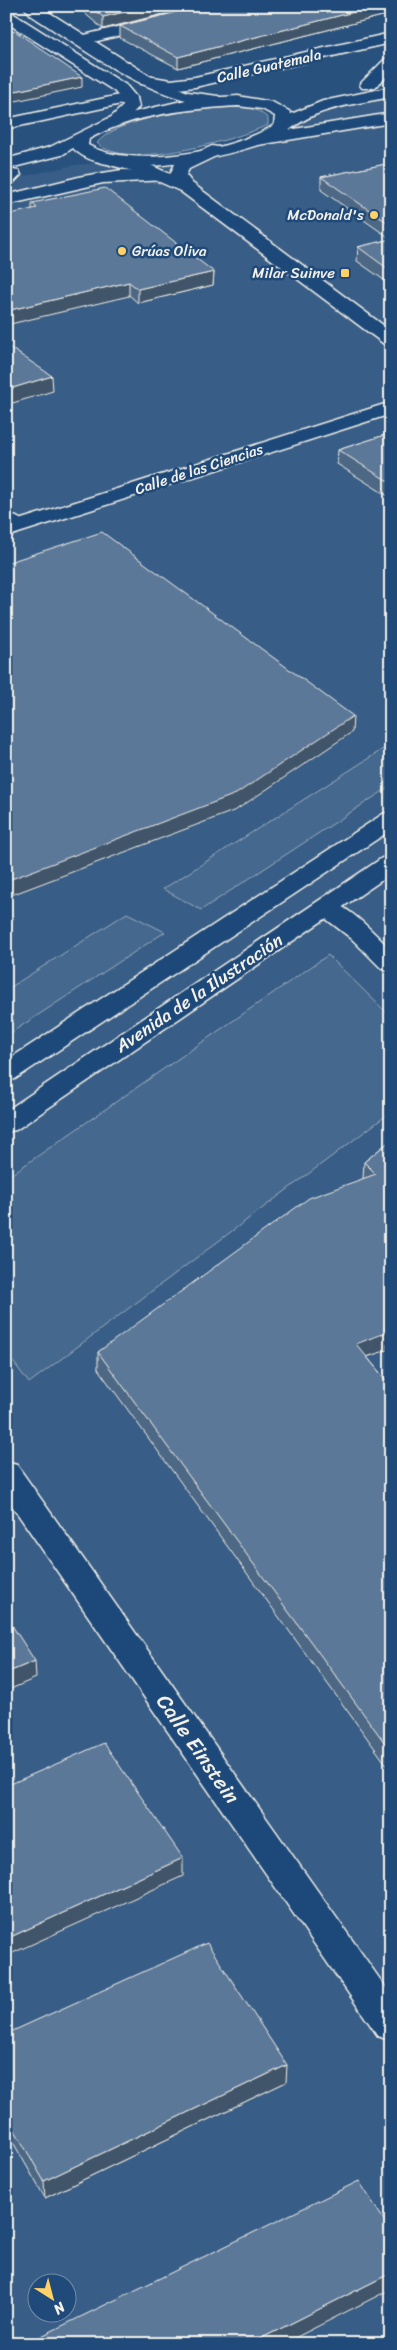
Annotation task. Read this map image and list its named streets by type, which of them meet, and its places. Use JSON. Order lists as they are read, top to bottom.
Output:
{
  "streets": {
    "street": [
      "Calle Guatemala",
      "Calle de las Ciencias",
      "Avenida de la Ilustración",
      "Calle Einstein"
    ]
  },
  "places": {
    "other": ["McDonald's", "Grúas Oliva"],
    "transit": ["Milar Suinve"]
  },
  "north": "bottom right"
}
